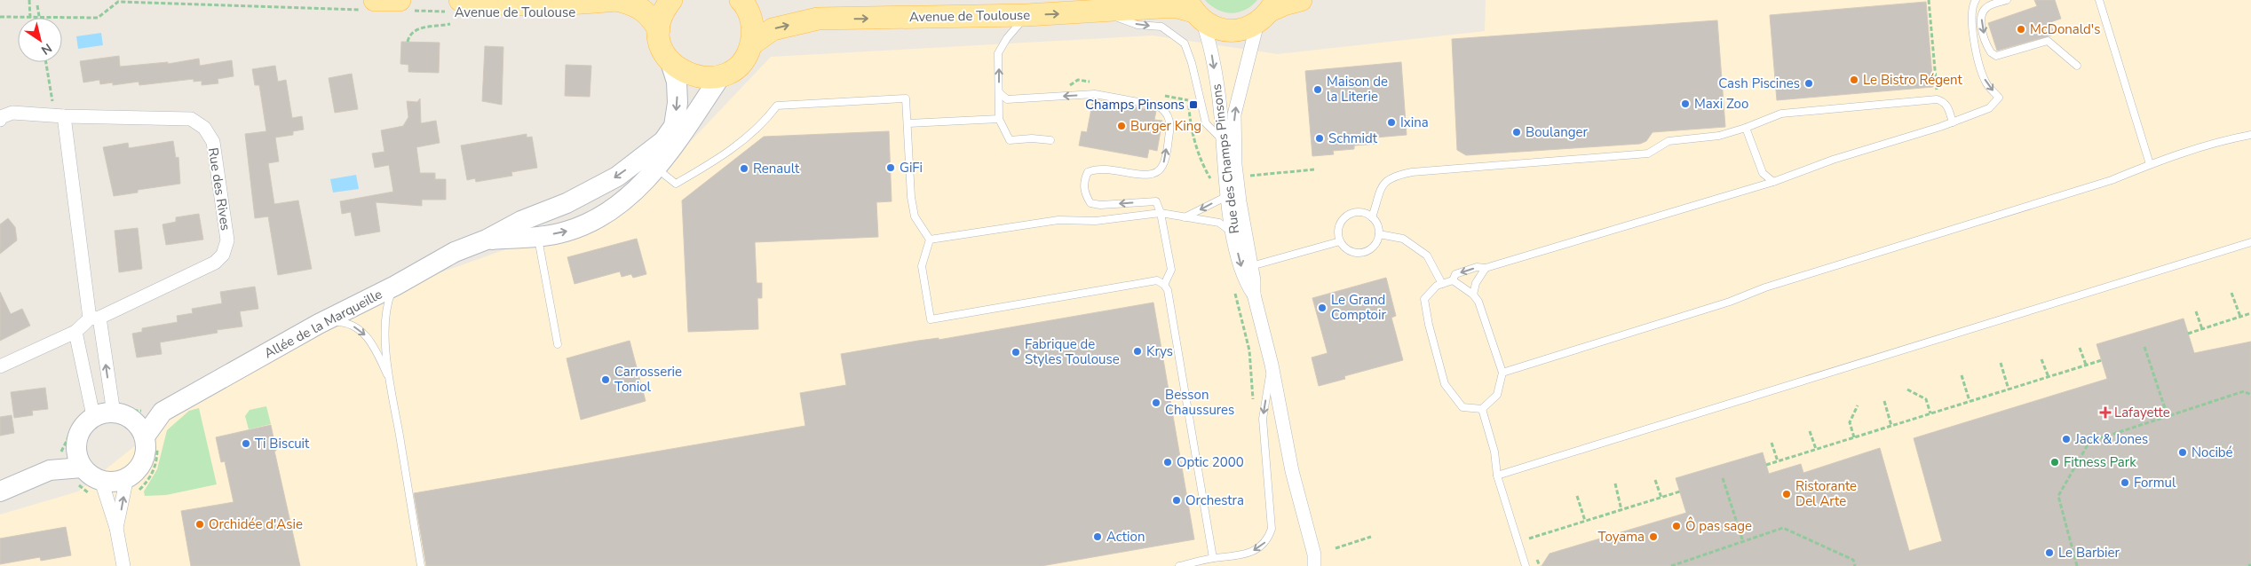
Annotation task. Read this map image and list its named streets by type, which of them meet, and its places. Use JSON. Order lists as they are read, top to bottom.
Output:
{
  "streets": {
    "main road": ["Avenue de Toulouse"],
    "street": ["Rue des Champs Pinsons", "Rue des Rives", "Allée de la Marqueille"]
  },
  "crossings": [
    ["Avenue de Toulouse", "Rue des Champs Pinsons"]
  ],
  "one_way": ["Avenue de Toulouse"],
  "places": {
    "other": [
      "McDonald's",
      "Le Bistro Régent",
      "Cash Piscines",
      "Maison de la Literie",
      "Maxi Zoo",
      "Ixina",
      "Burger King",
      "Boulanger",
      "Schmidt",
      "GiFi",
      "Renault",
      "Le Grand Comptoir",
      "Krys",
      "Fabrique de Styles Toulouse",
      "Carrosserie Toniol",
      "Besson Chaussures",
      "Jack & Jones",
      "Ti Biscuit",
      "Nocibé",
      "Optic 2000",
      "Fitness Park",
      "Formul",
      "Ristorante Del Arte",
      "Orchestra",
      "Orchidée d'Asie",
      "Ô pas sage",
      "Action",
      "Toyama",
      "Le Barbier"
    ],
    "transit": ["Champs Pinsons"],
    "health": ["Lafayette"]
  },
  "north": "bottom right"
}
